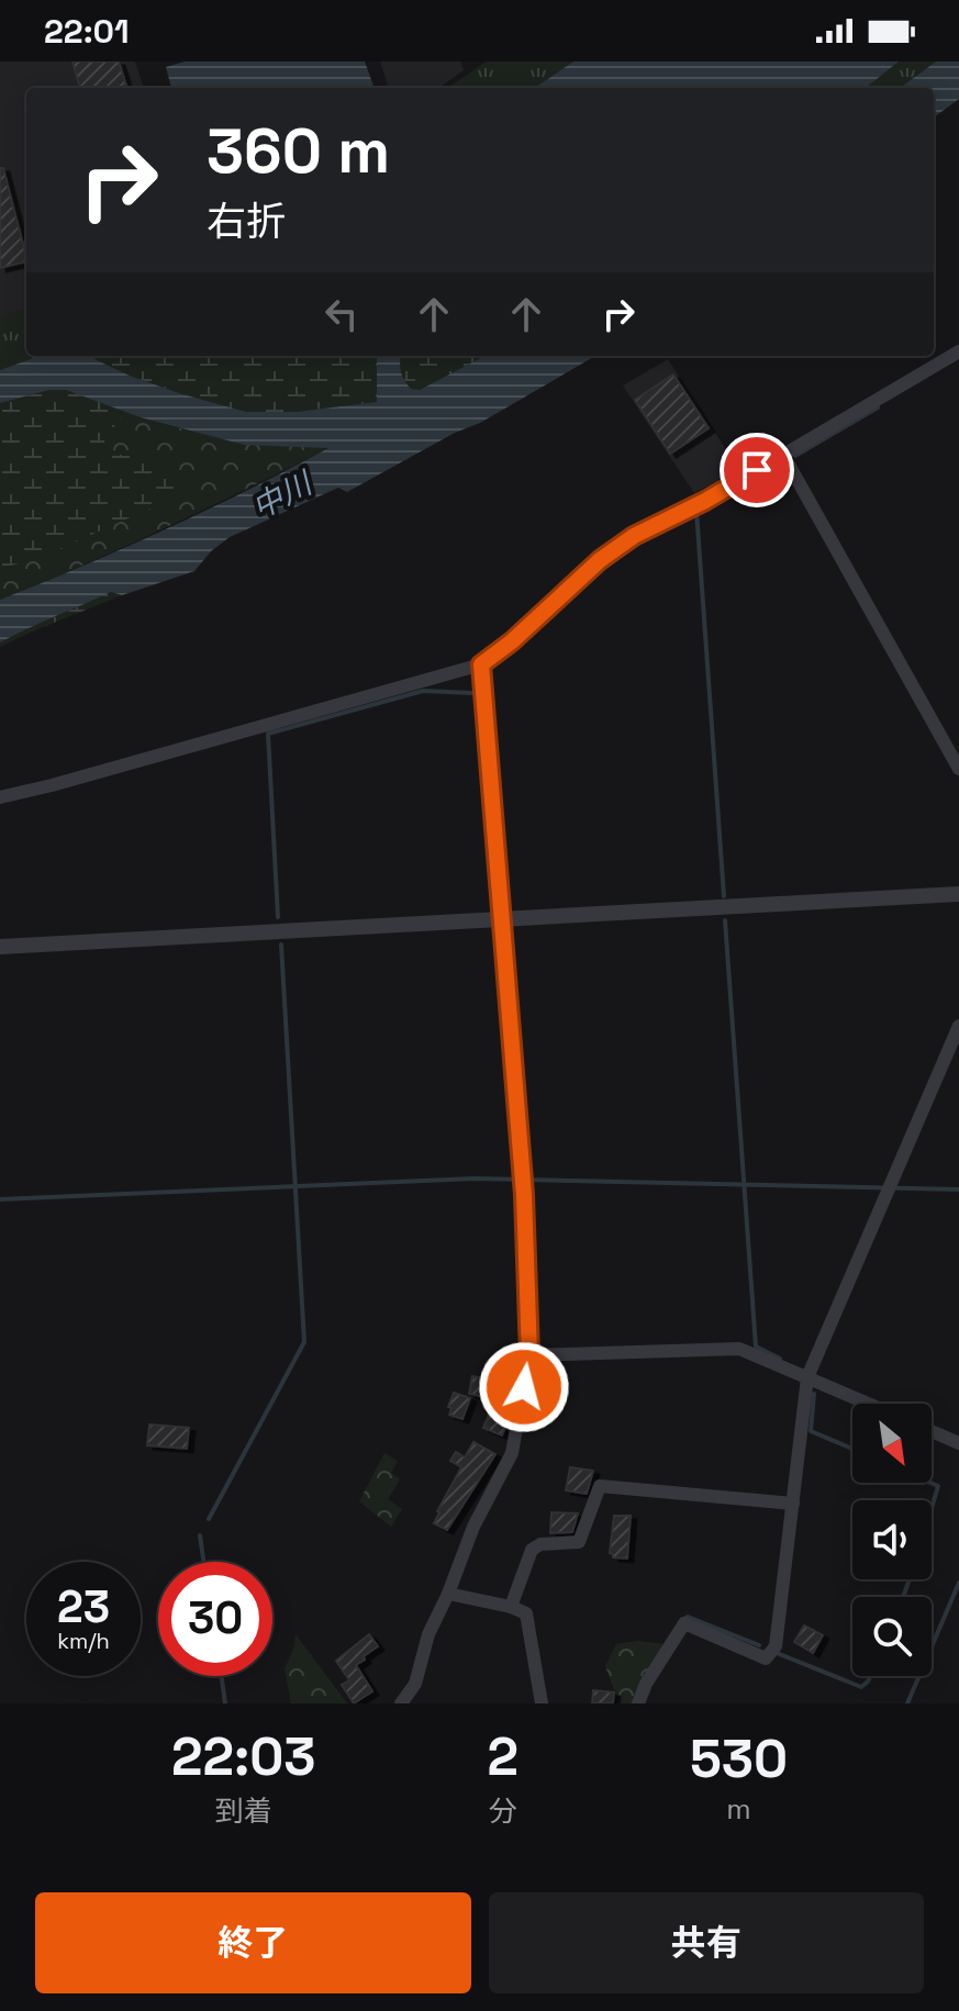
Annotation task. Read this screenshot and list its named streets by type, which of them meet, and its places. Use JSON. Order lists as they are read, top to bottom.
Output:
{
  "water": ["中川"],
  "north": "bottom right",
  "page": {
    "status": "22:01",
    "turn": ["360 m", "右折"],
    "speed": "23 km/h",
    "limit": "30",
    "eta": [
      "22:03",
      "到着",
      "2",
      "分",
      "530",
      "m"
    ],
    "buttons": ["終了", "共有"]
  }
}
